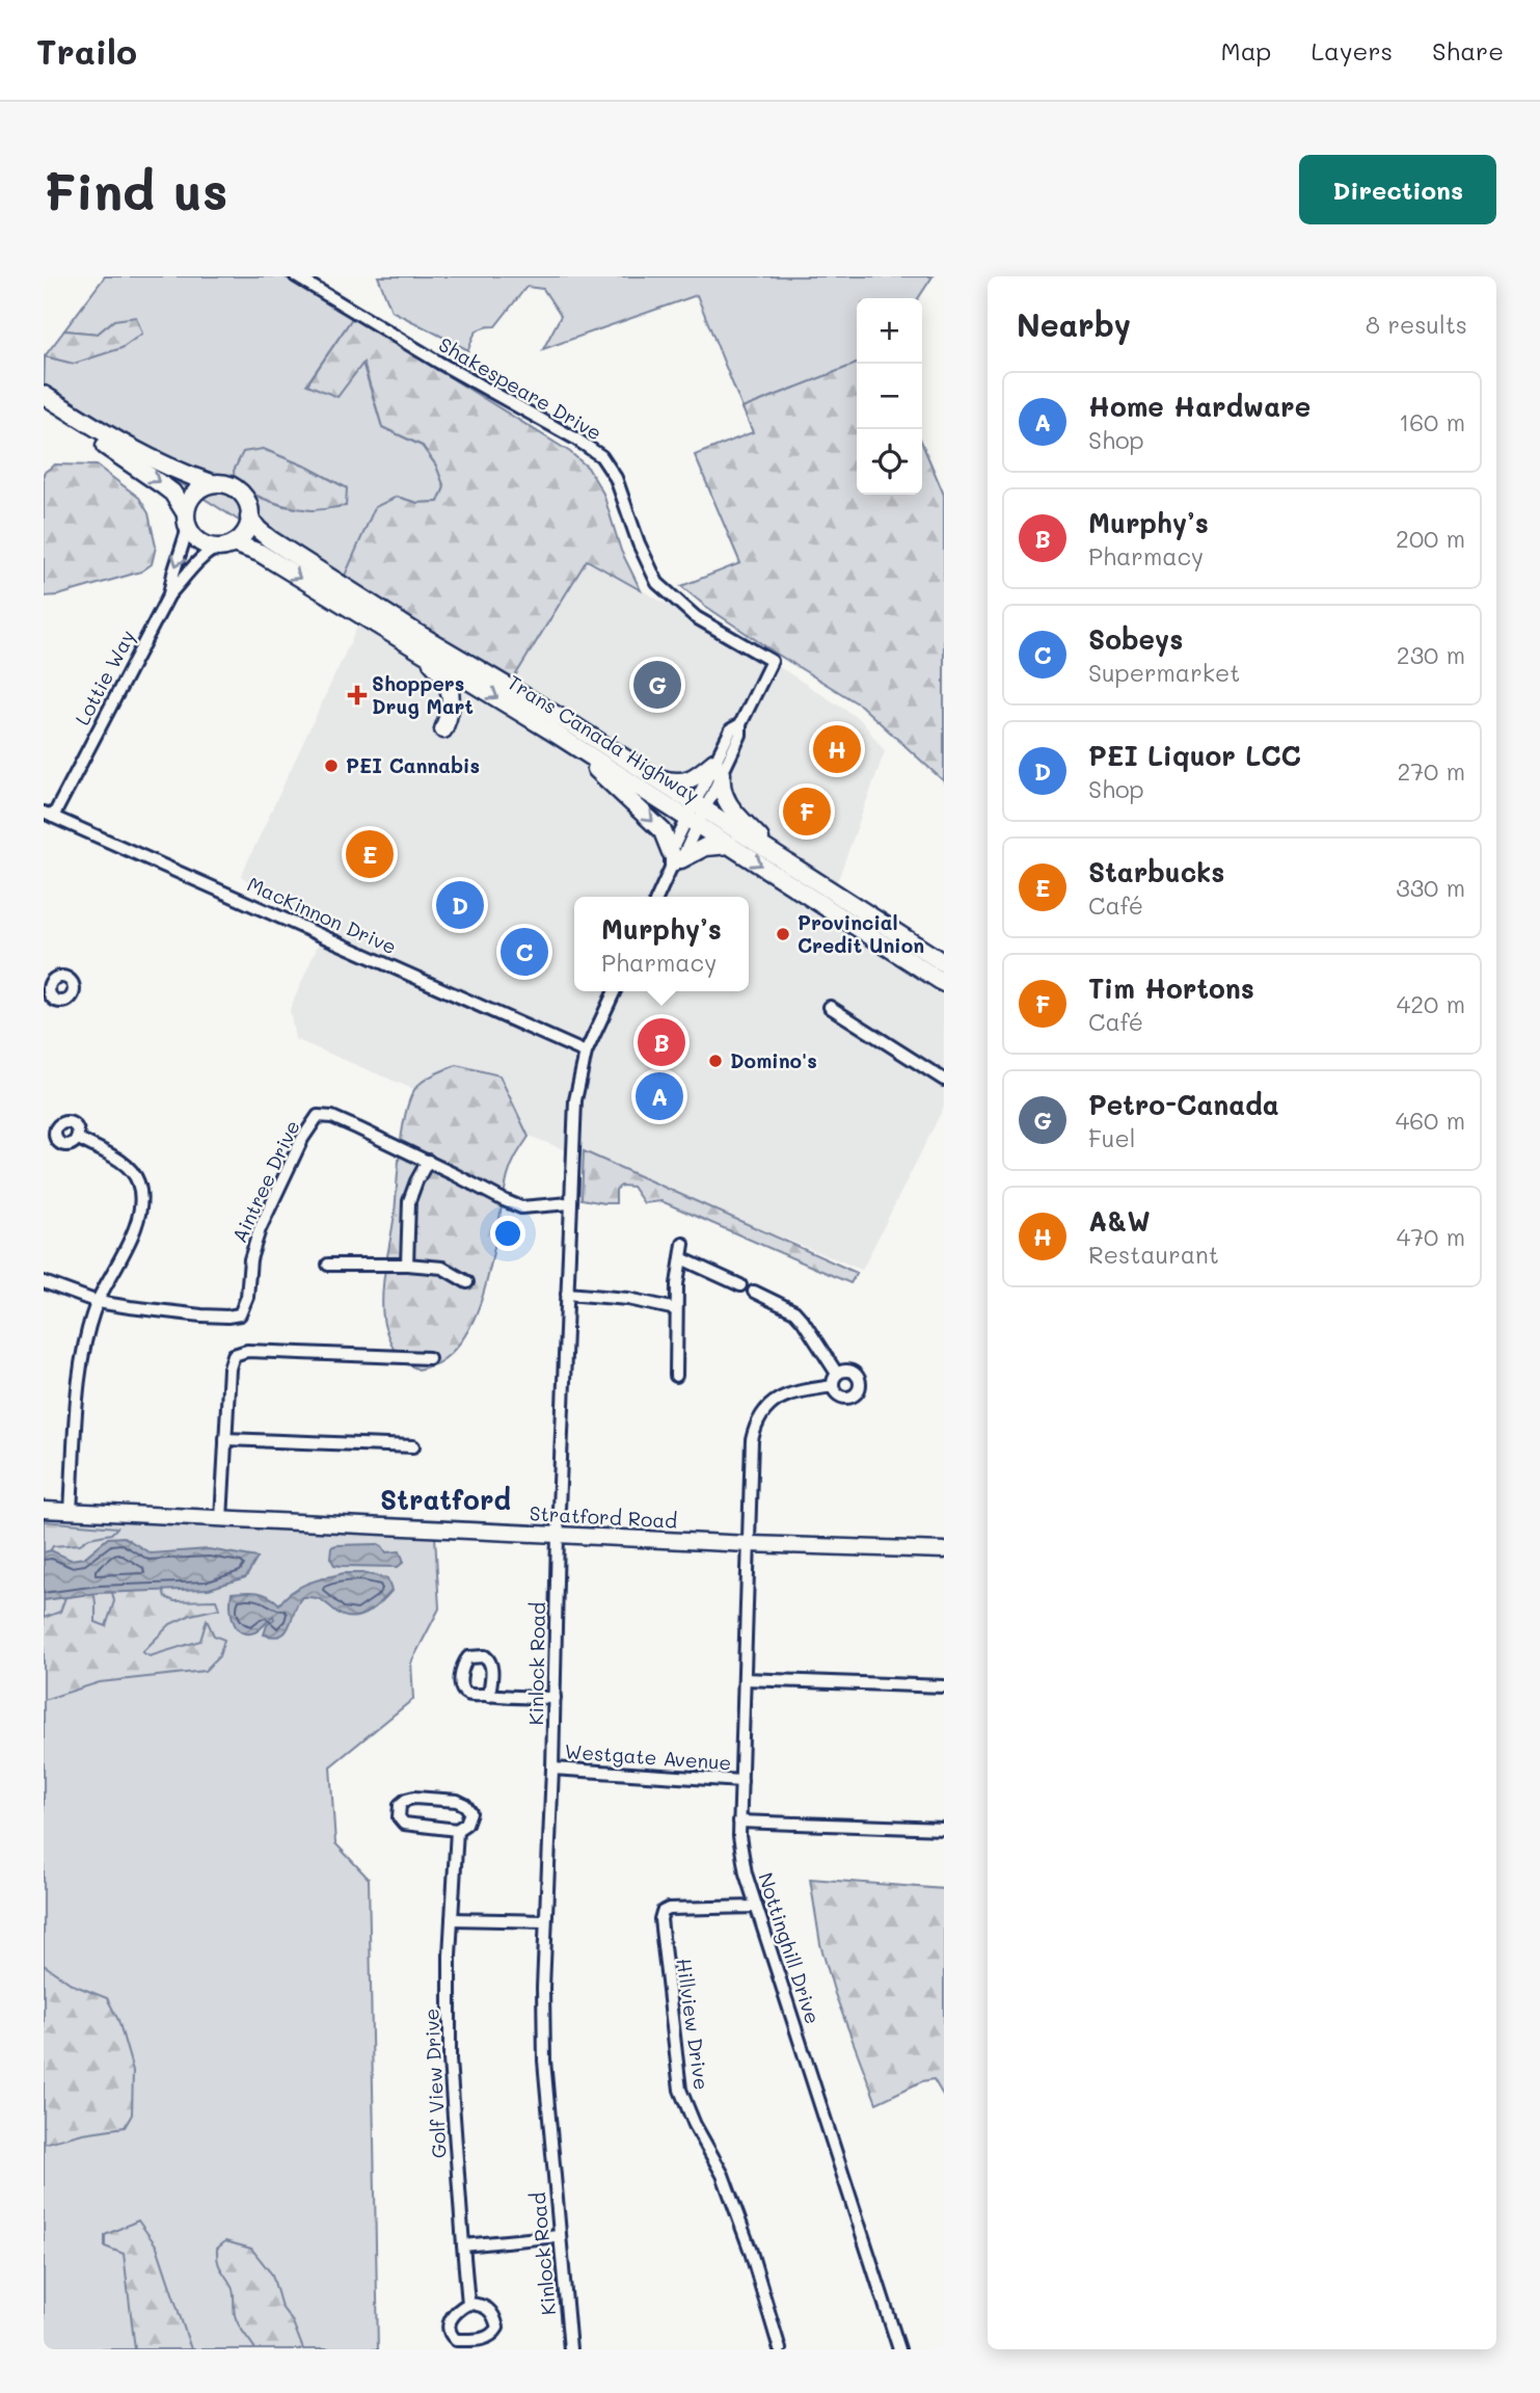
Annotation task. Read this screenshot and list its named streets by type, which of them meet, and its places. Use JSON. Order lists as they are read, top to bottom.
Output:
{
  "streets": {
    "highway": ["Trans Canada Highway"],
    "main road": ["Stratford Road"],
    "street": [
      "Shakespeare Drive",
      "Lottie Way",
      "MacKinnon Drive",
      "Aintree Drive",
      "Kinlock Road",
      "Westgate Avenue",
      "Nottinghill Drive",
      "Hillview Drive",
      "Golf View Drive"
    ]
  },
  "crossings": [
    ["Lottie Way", "Trans Canada Highway"],
    ["Lottie Way", "MacKinnon Drive"],
    ["MacKinnon Drive", "Kinlock Road"],
    ["Stratford Road", "Kinlock Road"],
    ["Stratford Road", "Nottinghill Drive"],
    ["Kinlock Road", "Westgate Avenue"],
    ["Westgate Avenue", "Nottinghill Drive"],
    ["Nottinghill Drive", "Hillview Drive"]
  ],
  "districts": ["Stratford"],
  "places": {
    "health": ["Shoppers Drug Mart"],
    "other": ["PEI Cannabis", "Provincial Credit Union", "Domino's"]
  },
  "page": {
    "header": "Trailo",
    "nav": ["Map", "Layers", "Share"],
    "buttons": "Directions",
    "title": "Find us",
    "heading": ["Nearby", "8 results"],
    "map_buttons": ["+", "−"],
    "list": [
      {
        "mark": "A",
        "name": "Home Hardware",
        "note": "Shop",
        "value": "160 m"
      },
      {
        "mark": "B",
        "name": "Murphy’s",
        "note": "Pharmacy",
        "value": "200 m"
      },
      {
        "mark": "C",
        "name": "Sobeys",
        "note": "Supermarket",
        "value": "230 m"
      },
      {
        "mark": "D",
        "name": "PEI Liquor LCC",
        "note": "Shop",
        "value": "270 m"
      },
      {
        "mark": "E",
        "name": "Starbucks",
        "note": "Café",
        "value": "330 m"
      },
      {
        "mark": "F",
        "name": "Tim Hortons",
        "note": "Café",
        "value": "420 m"
      },
      {
        "mark": "G",
        "name": "Petro-Canada",
        "note": "Fuel",
        "value": "460 m"
      },
      {
        "mark": "H",
        "name": "A&W",
        "note": "Restaurant",
        "value": "470 m"
      }
    ],
    "pins": [
      "G",
      "H",
      "F",
      "E",
      "D",
      "C",
      "B",
      "A"
    ],
    "popup": ["Murphy’s", "Pharmacy"]
  }
}
